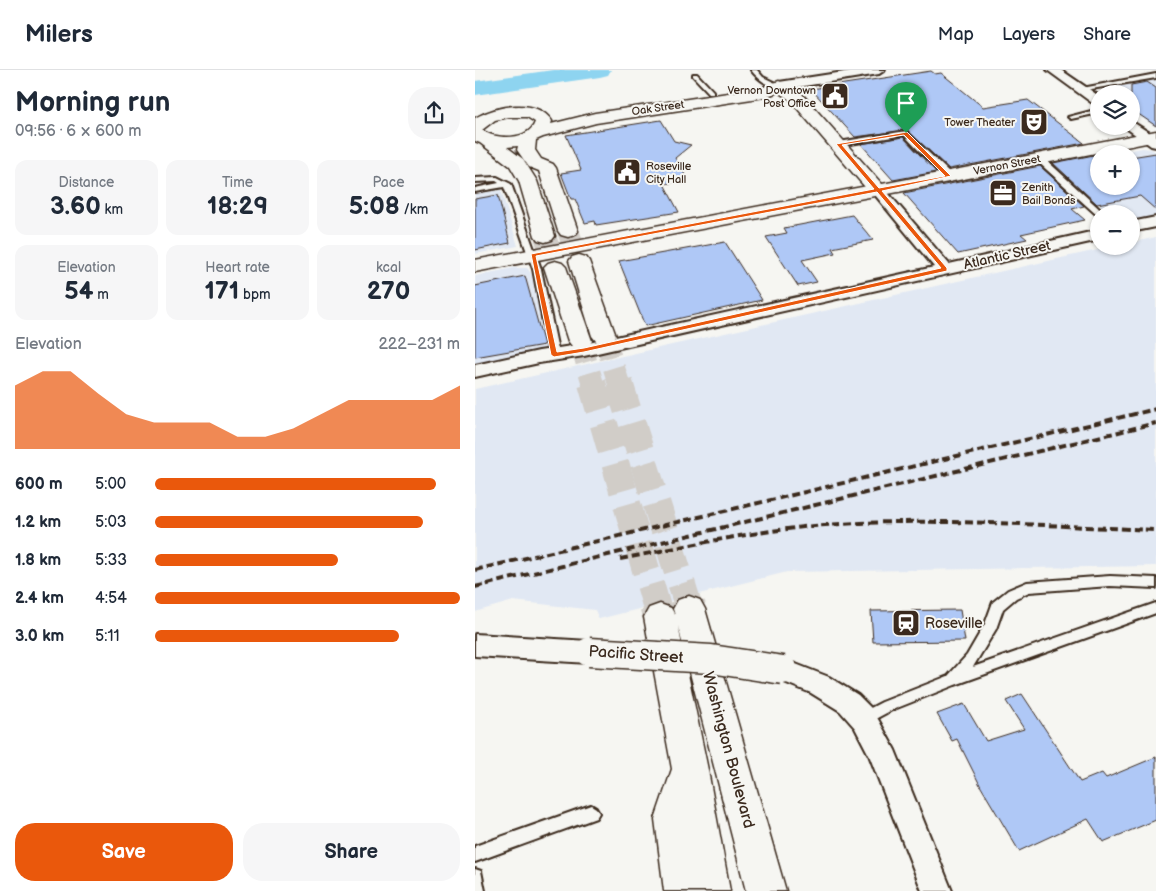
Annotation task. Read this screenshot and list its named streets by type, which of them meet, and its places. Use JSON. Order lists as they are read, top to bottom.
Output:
{
  "streets": {
    "main road": ["Oak Street", "Vernon Street", "Washington Boulevard"],
    "street": ["Atlantic Street", "Pacific Street"]
  },
  "places": {
    "public building": ["Vernon Downtown Post Office", "Roseville City Hall"],
    "theatre": ["Tower Theater"],
    "office": ["Zenith Bail Bonds"],
    "station": ["Roseville"]
  },
  "page": {
    "header": "Milers",
    "nav": ["Map", "Layers", "Share"],
    "heading": ["Morning run", "09:56 · 6 × 600 m"],
    "map_buttons": ["+", "−"],
    "stats": [
      ["Distance", "3.60 km"],
      ["Time", "18:29"],
      ["Pace", "5:08 /km"],
      ["Elevation", "54 m"],
      ["Heart rate", "171 bpm"],
      ["kcal", "270"]
    ],
    "chart": ["Elevation", "222–231 m"],
    "list": [
      {
        "name": "600 m",
        "note": "5:00"
      },
      {
        "name": "1.2 km",
        "note": "5:03"
      },
      {
        "name": "1.8 km",
        "note": "5:33"
      },
      {
        "name": "2.4 km",
        "note": "4:54"
      },
      {
        "name": "3.0 km",
        "note": "5:11"
      }
    ],
    "buttons": ["Save", "Share"]
  }
}
